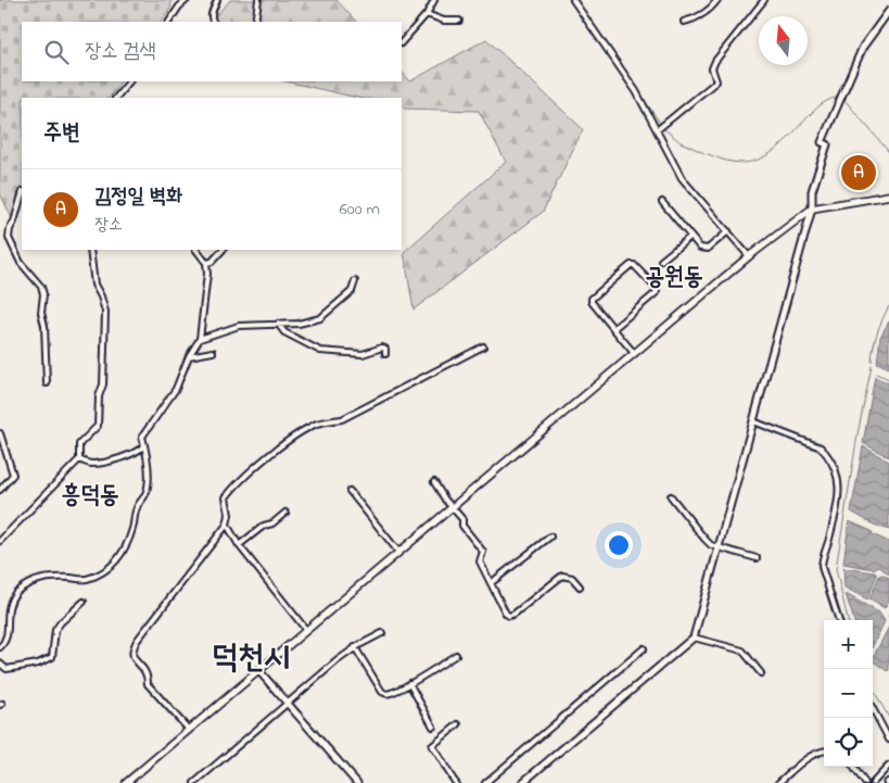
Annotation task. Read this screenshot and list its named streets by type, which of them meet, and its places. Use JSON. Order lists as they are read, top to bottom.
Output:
{
  "districts": ["공원동", "흥덕동", "덕천시"],
  "north": "top",
  "page": {
    "search": "장소 검색",
    "heading": "주변",
    "pins": "A",
    "list": [
      {
        "mark": "A",
        "name": "김정일 벽화",
        "note": "장소",
        "value": "600 m"
      }
    ],
    "map_buttons": ["+", "−"]
  }
}
